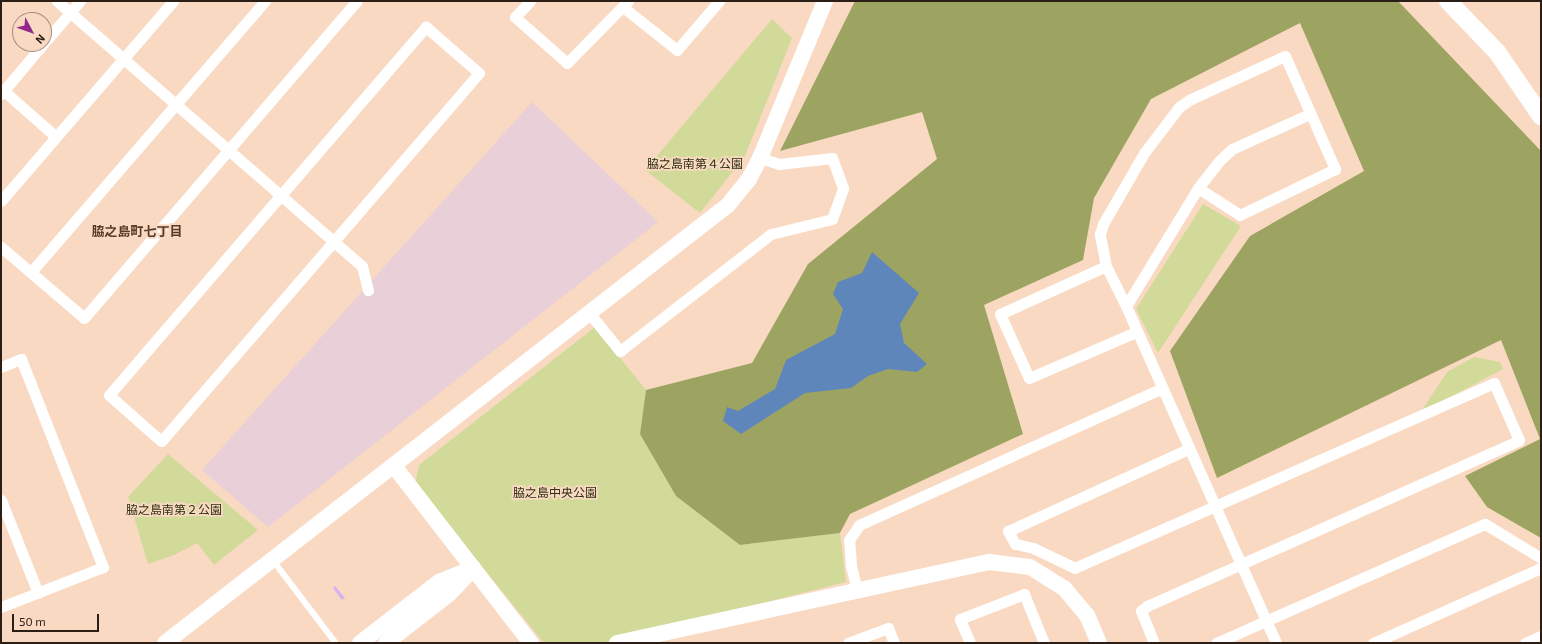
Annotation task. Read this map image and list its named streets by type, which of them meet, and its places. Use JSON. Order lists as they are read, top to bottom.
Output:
{
  "districts": ["脇之島町七丁目"],
  "parks": ["脇之島南第４公園", "脇之島中央公園", "脇之島南第２公園"],
  "scale_bar": "50 m",
  "north": "bottom right"
}
